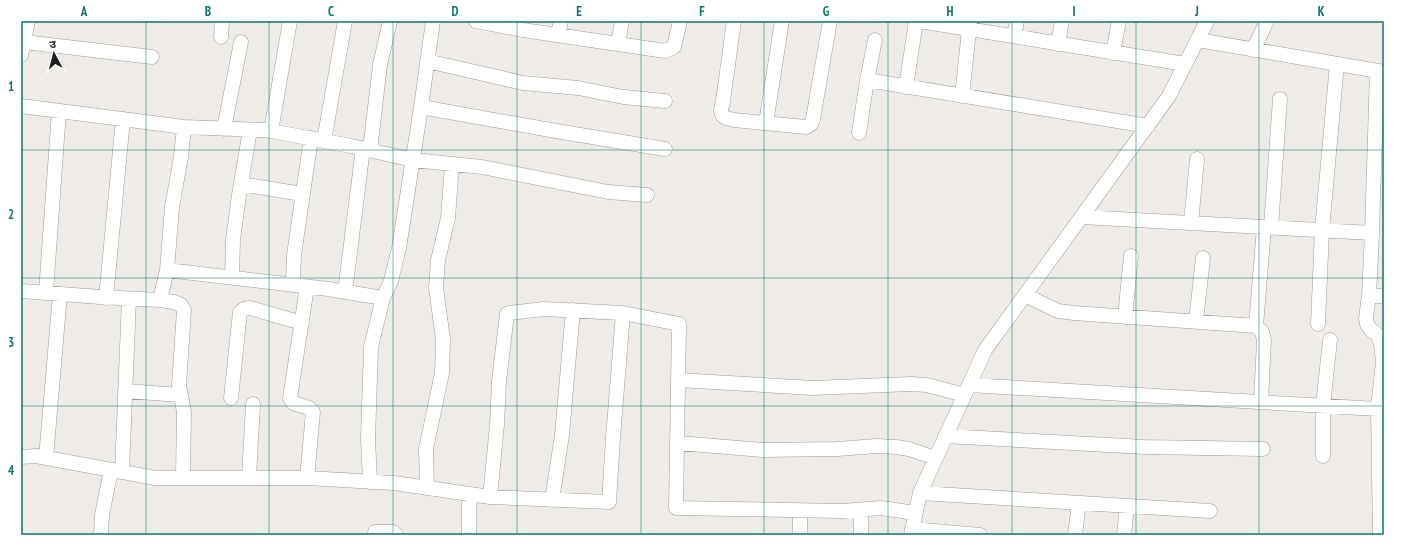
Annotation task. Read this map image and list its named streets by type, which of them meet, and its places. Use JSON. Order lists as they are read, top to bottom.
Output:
{
  "north": "top",
  "grid": {
    "columns": [
      "A",
      "B",
      "C",
      "D",
      "E",
      "F",
      "G",
      "H",
      "I",
      "J",
      "K"
    ],
    "rows": [
      "1",
      "2",
      "3",
      "4"
    ]
  }
}
